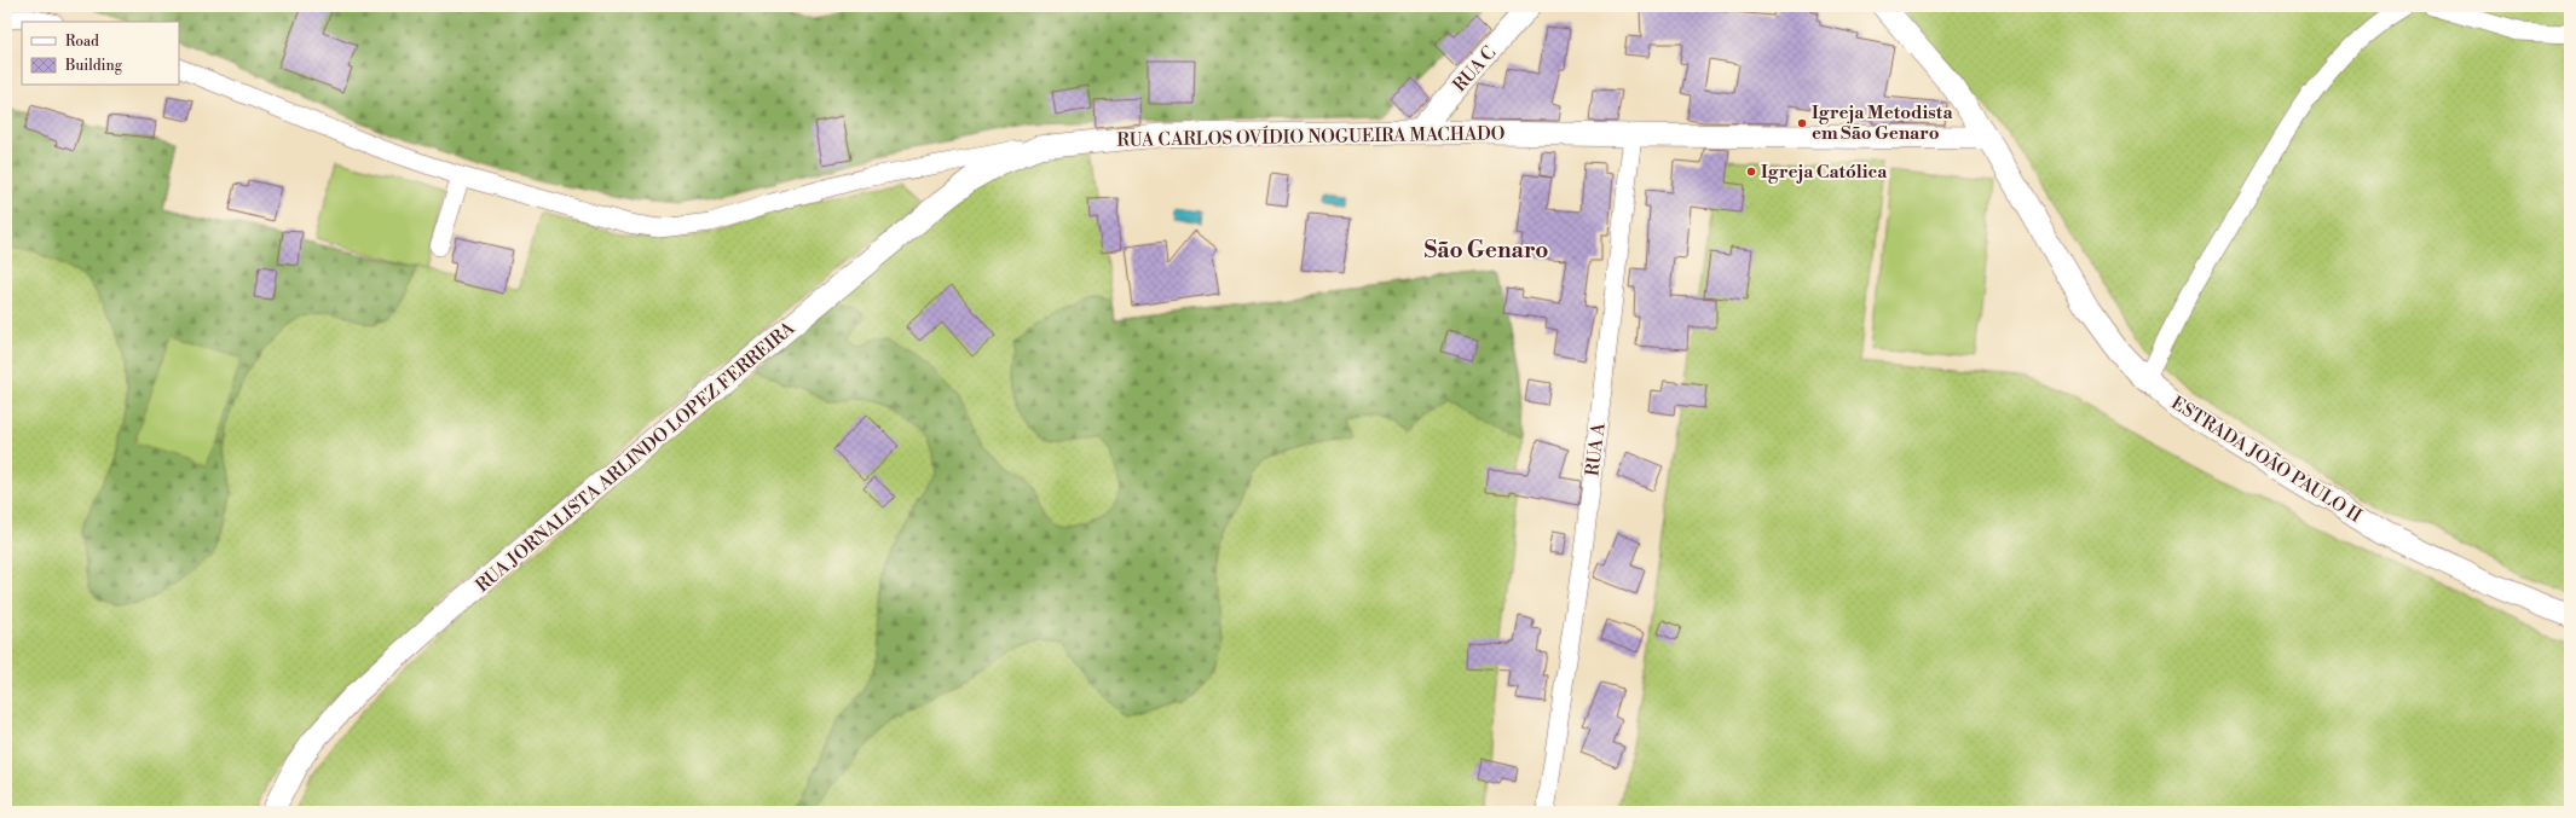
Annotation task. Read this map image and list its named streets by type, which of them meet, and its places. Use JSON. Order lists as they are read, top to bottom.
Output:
{
  "streets": {
    "street": [
      "RUA C",
      "RUA CARLOS OVÍDIO NOGUEIRA MACHADO",
      "RUA A",
      "RUA JORNALISTA ARLINDO LOPEZ FERREIRA",
      "ESTRADA JOÃO PAULO II"
    ]
  },
  "crossings": [
    ["RUA C", "RUA CARLOS OVÍDIO NOGUEIRA MACHADO"],
    ["RUA CARLOS OVÍDIO NOGUEIRA MACHADO", "RUA A"],
    ["RUA CARLOS OVÍDIO NOGUEIRA MACHADO", "RUA JORNALISTA ARLINDO LOPEZ FERREIRA"],
    ["RUA CARLOS OVÍDIO NOGUEIRA MACHADO", "ESTRADA JOÃO PAULO II"]
  ],
  "districts": ["São Genaro"],
  "places": ["Igreja Metodista em São Genaro", "Igreja Católica"],
  "legend": ["Road", "Building"]
}
